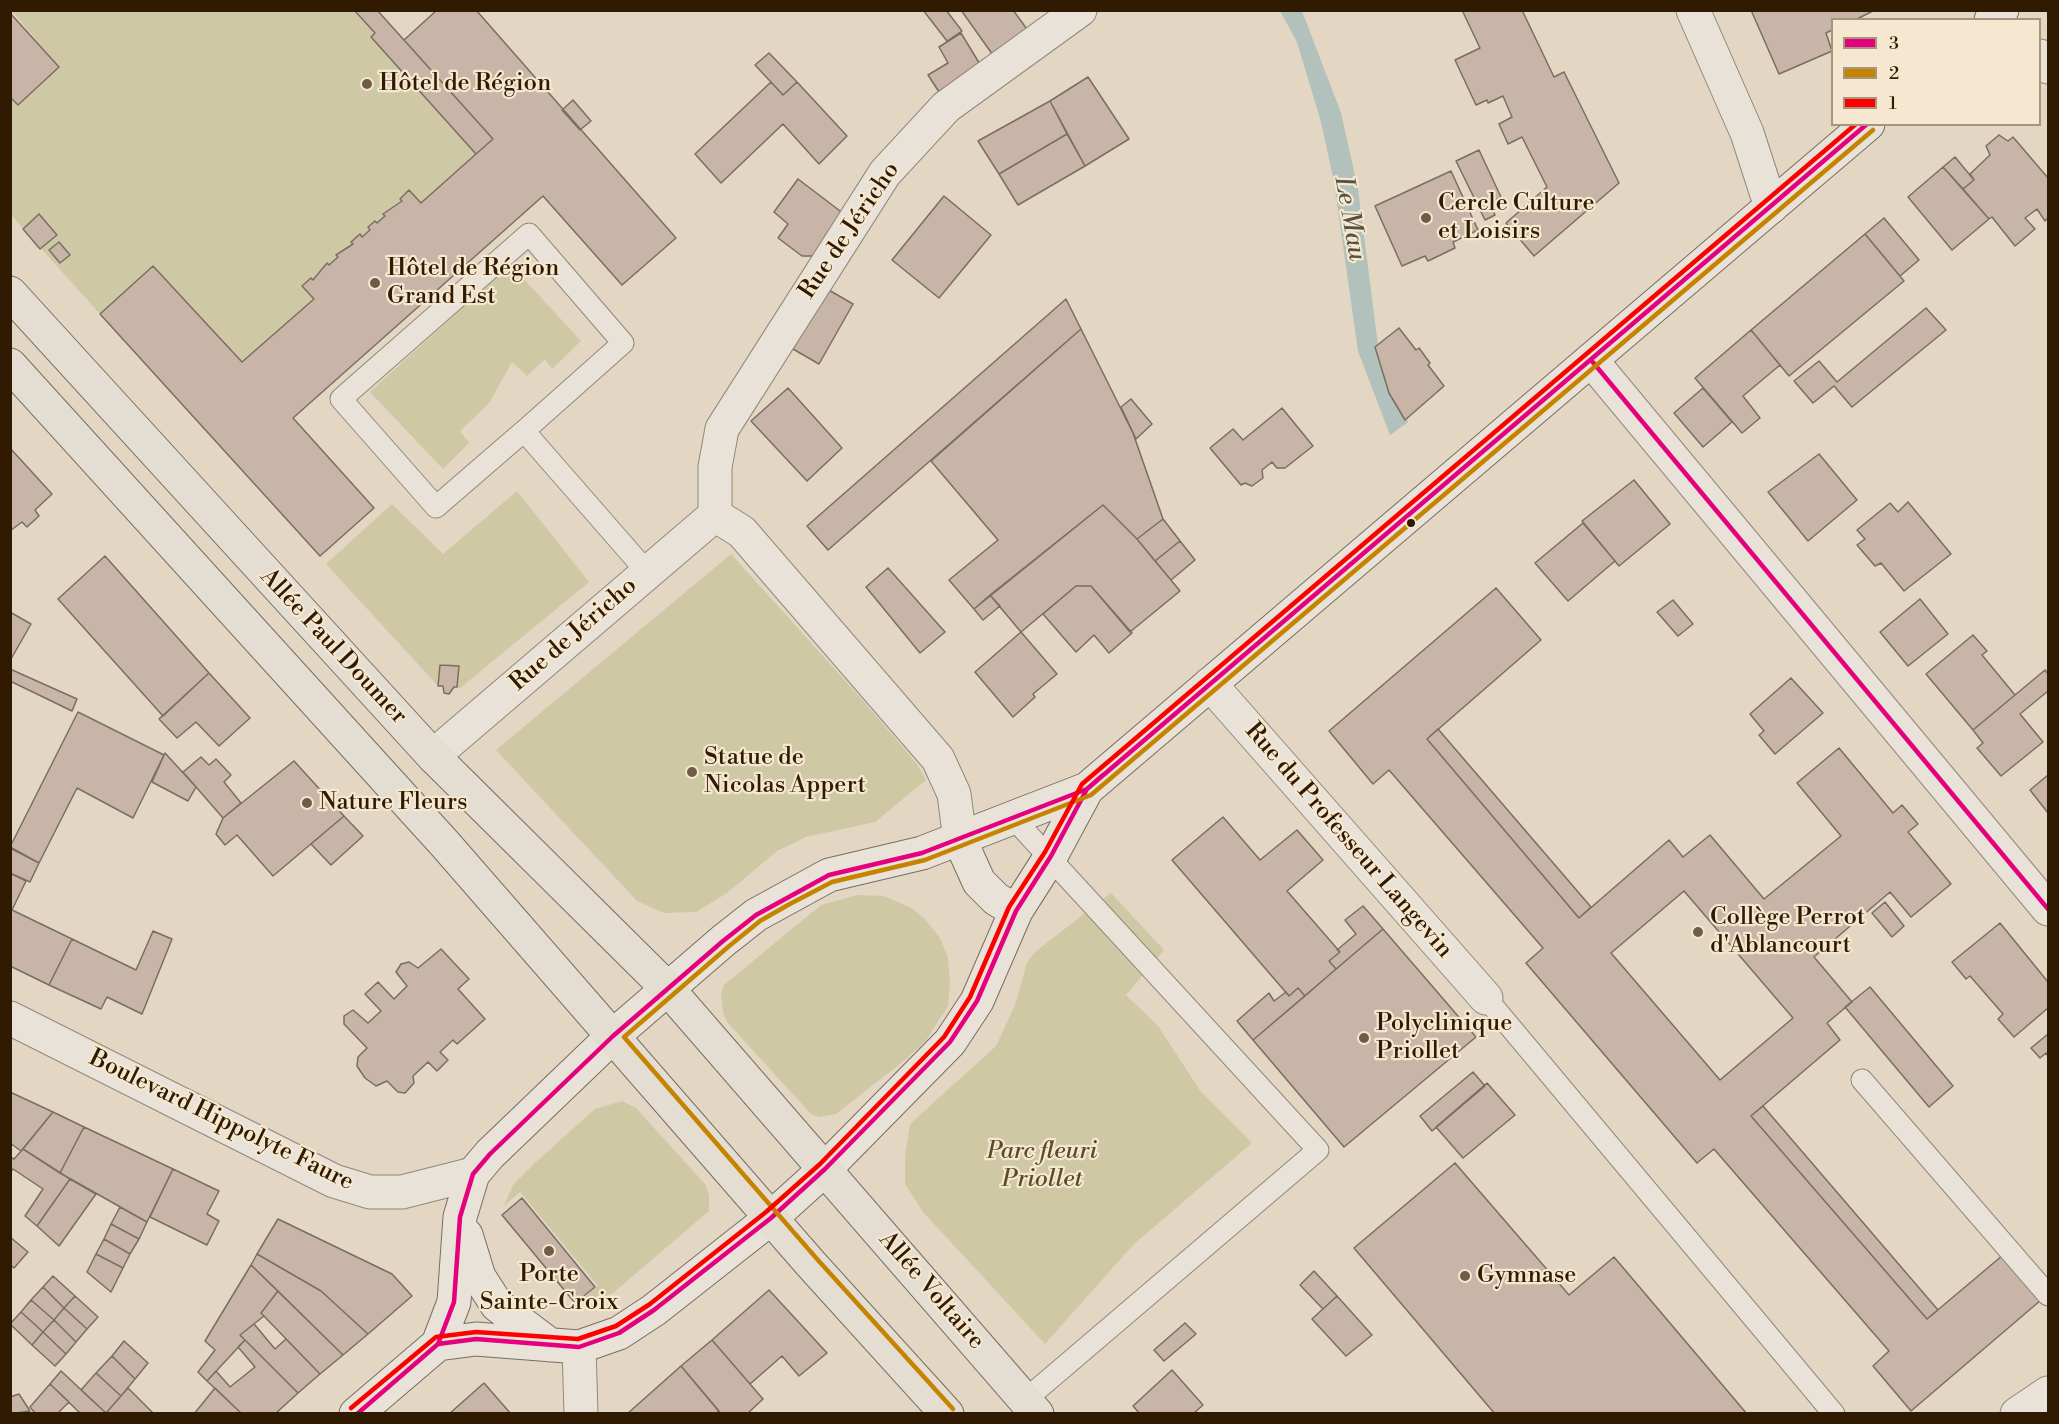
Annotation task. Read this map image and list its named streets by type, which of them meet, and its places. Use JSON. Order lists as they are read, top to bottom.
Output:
{
  "streets": {
    "main road": ["Allée Paul Doumer", "Allée Voltaire"],
    "street": ["Rue de Jéricho", "Rue du Professeur Langevin", "Boulevard Hippolyte Faure"]
  },
  "crossings": [
    ["Rue de Jéricho", "Allée Paul Doumer"],
    ["Allée Paul Doumer", "Allée Voltaire"]
  ],
  "water": ["Le Mau"],
  "parks": ["Parc fleuri Priollet"],
  "places": [
    "Hôtel de Région",
    "Cercle Culture et Loisirs",
    "Hôtel de Région Grand Est",
    "Statue de Nicolas Appert",
    "Nature Fleurs",
    "Collège Perrot d'Ablancourt",
    "Polyclinique Priollet",
    "Porte Sainte-Croix",
    "Gymnase"
  ],
  "lines": ["transit line 3", "transit line 1", "transit line 2"],
  "legend": ["3", "2", "1"]
}
